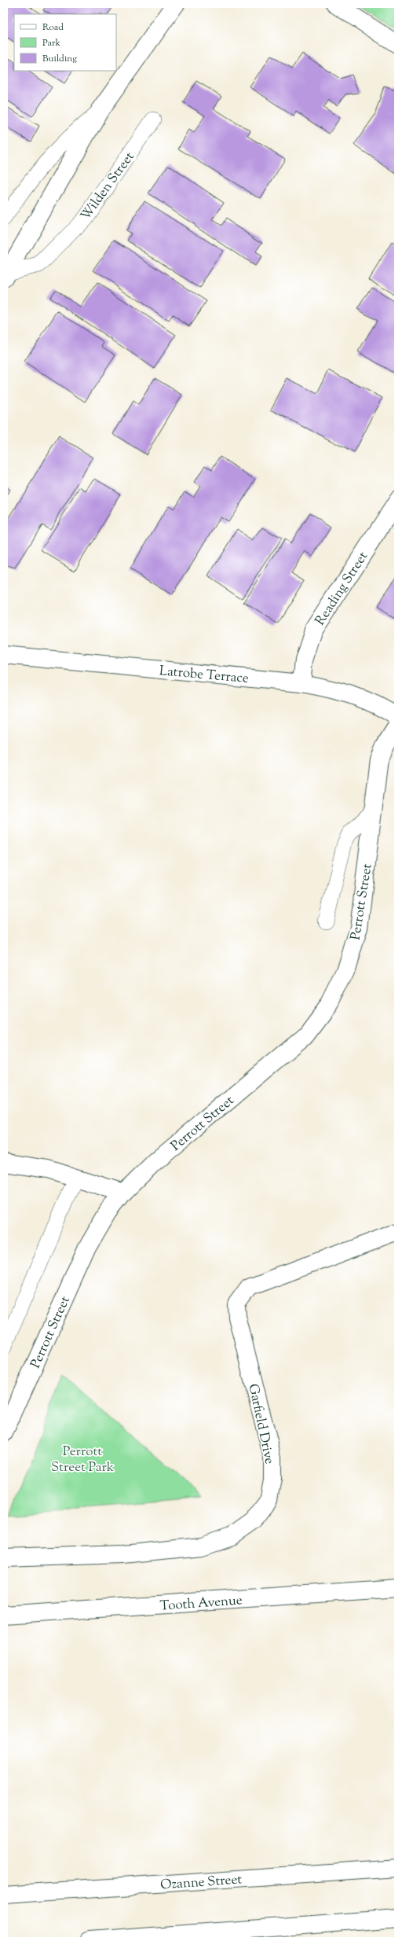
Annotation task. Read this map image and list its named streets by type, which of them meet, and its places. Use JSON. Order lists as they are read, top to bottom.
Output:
{
  "streets": {
    "street": [
      "Wilden Street",
      "Reading Street",
      "Latrobe Terrace",
      "Perrott Street",
      "Garfield Drive",
      "Tooth Avenue",
      "Ozanne Street"
    ]
  },
  "crossings": [
    ["Reading Street", "Latrobe Terrace"]
  ],
  "parks": ["Perrott Street Park"],
  "legend": ["Road", "Park", "Building"]
}
